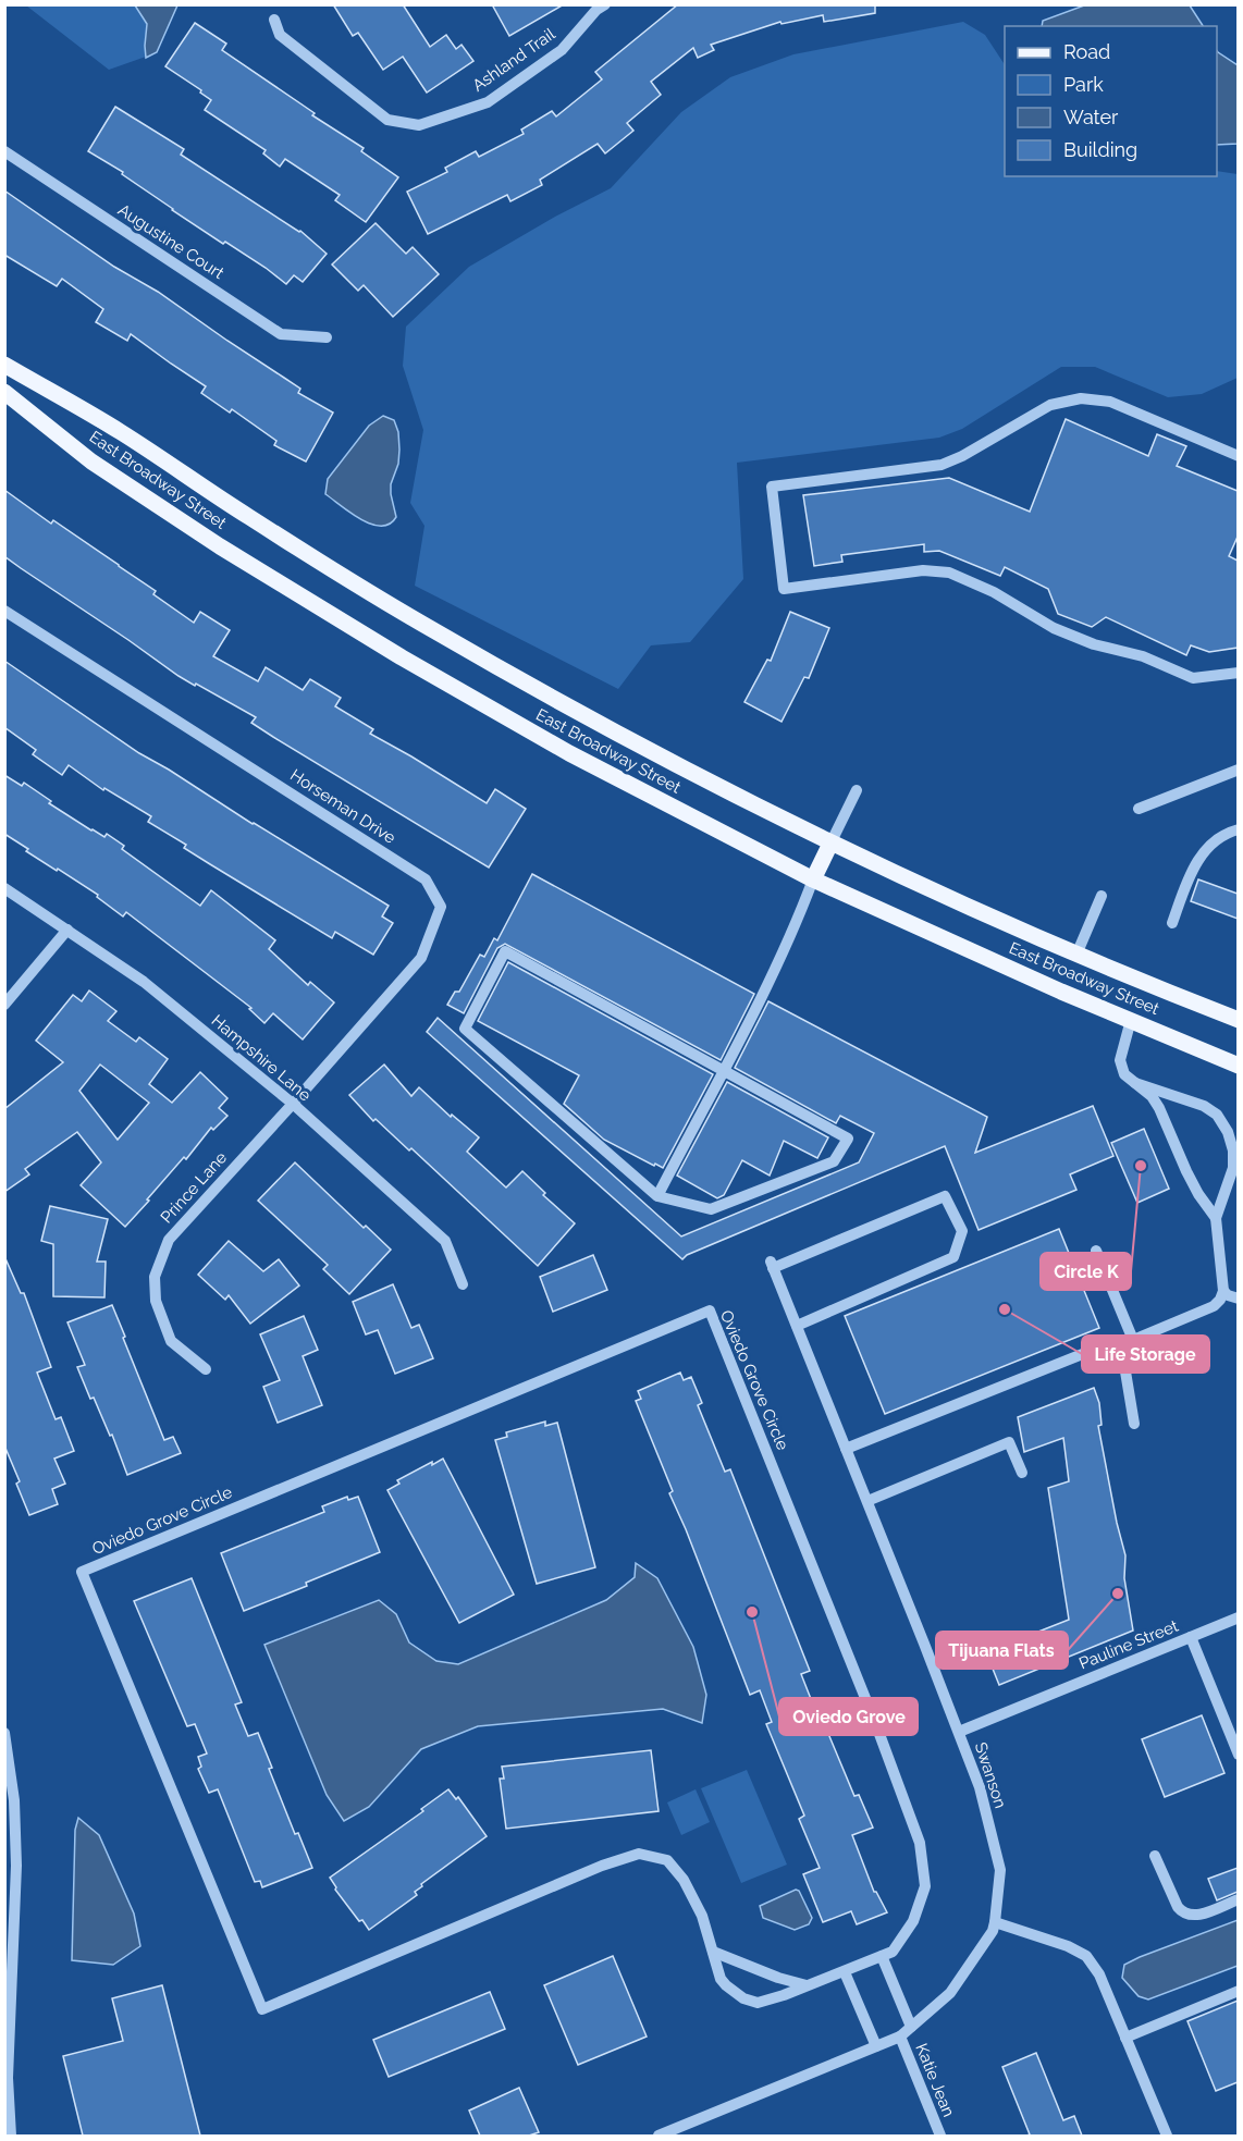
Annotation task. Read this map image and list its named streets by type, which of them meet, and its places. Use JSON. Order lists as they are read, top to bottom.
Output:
{
  "streets": {
    "main road": ["East Broadway Street"],
    "street": [
      "Ashland Trail",
      "Augustine Court",
      "Horseman Drive",
      "Hampshire Lane",
      "Prince Lane",
      "Oviedo Grove Circle",
      "Pauline Street",
      "Swanson",
      "Katie Jean"
    ]
  },
  "crossings": [
    ["Horseman Drive", "Hampshire Lane"],
    ["Horseman Drive", "Prince Lane"],
    ["Hampshire Lane", "Prince Lane"],
    ["Pauline Street", "Swanson"],
    ["Swanson", "Katie Jean"]
  ],
  "places": [
    "Circle K",
    "Life Storage",
    "Tijuana Flats",
    "Oviedo Grove"
  ],
  "legend": [
    "Road",
    "Park",
    "Water",
    "Building"
  ]
}
